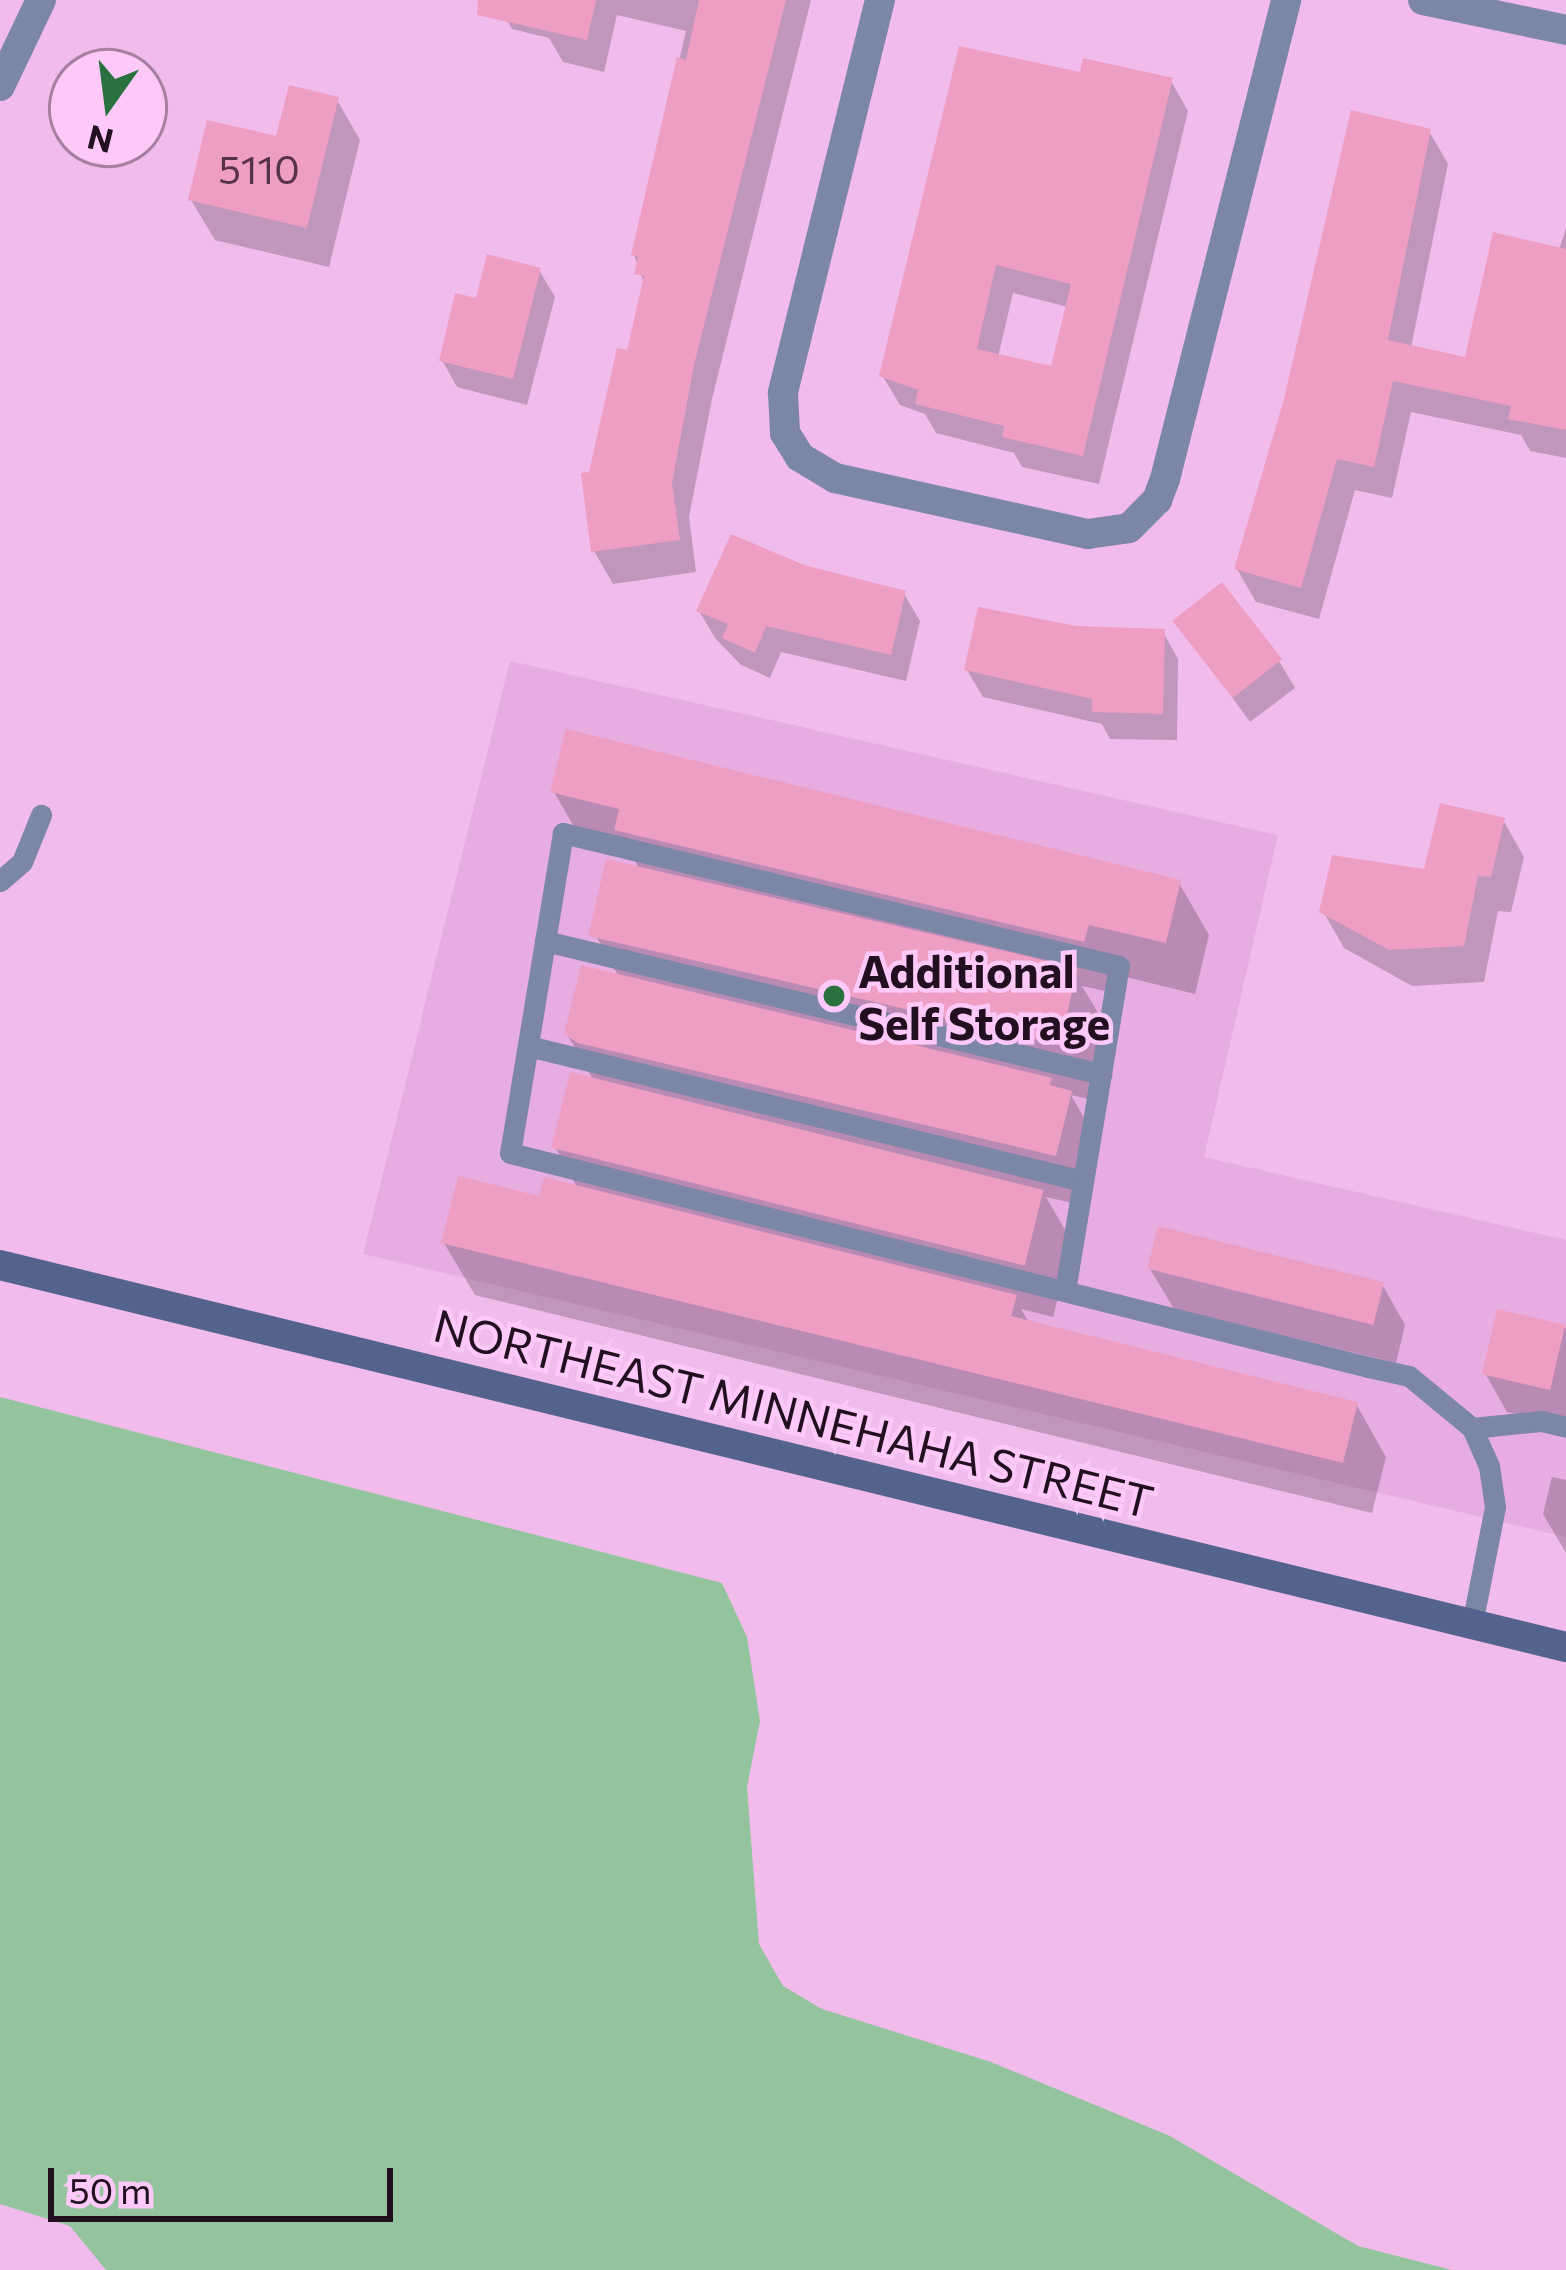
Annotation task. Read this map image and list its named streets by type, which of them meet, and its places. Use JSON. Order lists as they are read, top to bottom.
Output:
{
  "streets": {
    "main road": ["NORTHEAST MINNEHAHA STREET"]
  },
  "places": ["Additional Self Storage"],
  "house_numbers": ["5110"],
  "scale_bar": "50 m",
  "north": "bottom"
}
